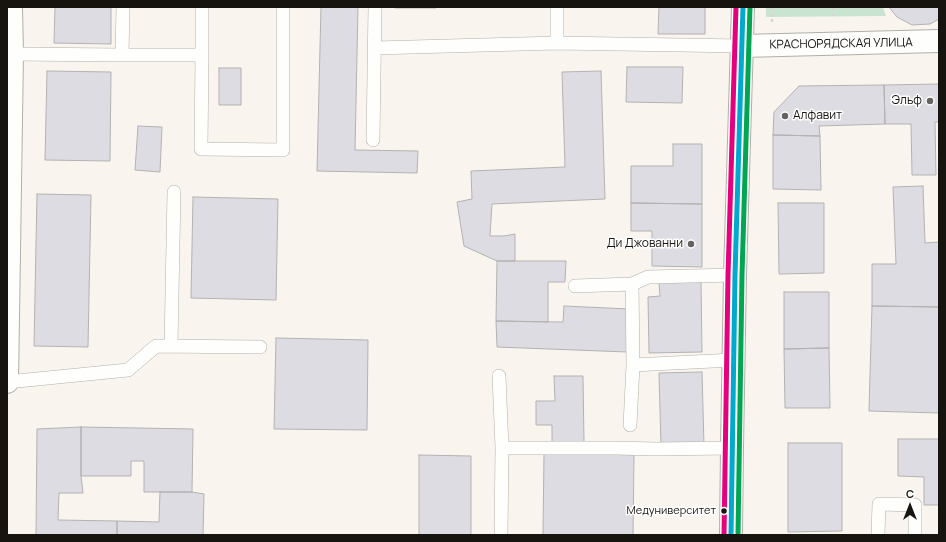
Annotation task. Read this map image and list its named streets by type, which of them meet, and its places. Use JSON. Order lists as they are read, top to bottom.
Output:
{
  "streets": {
    "street": ["КРАСНОРЯДСКАЯ УЛИЦА"]
  },
  "places": [
    "Эльф",
    "Алфавит",
    "Ди Джованни",
    "Медуниверситет"
  ],
  "north": "top"
}
